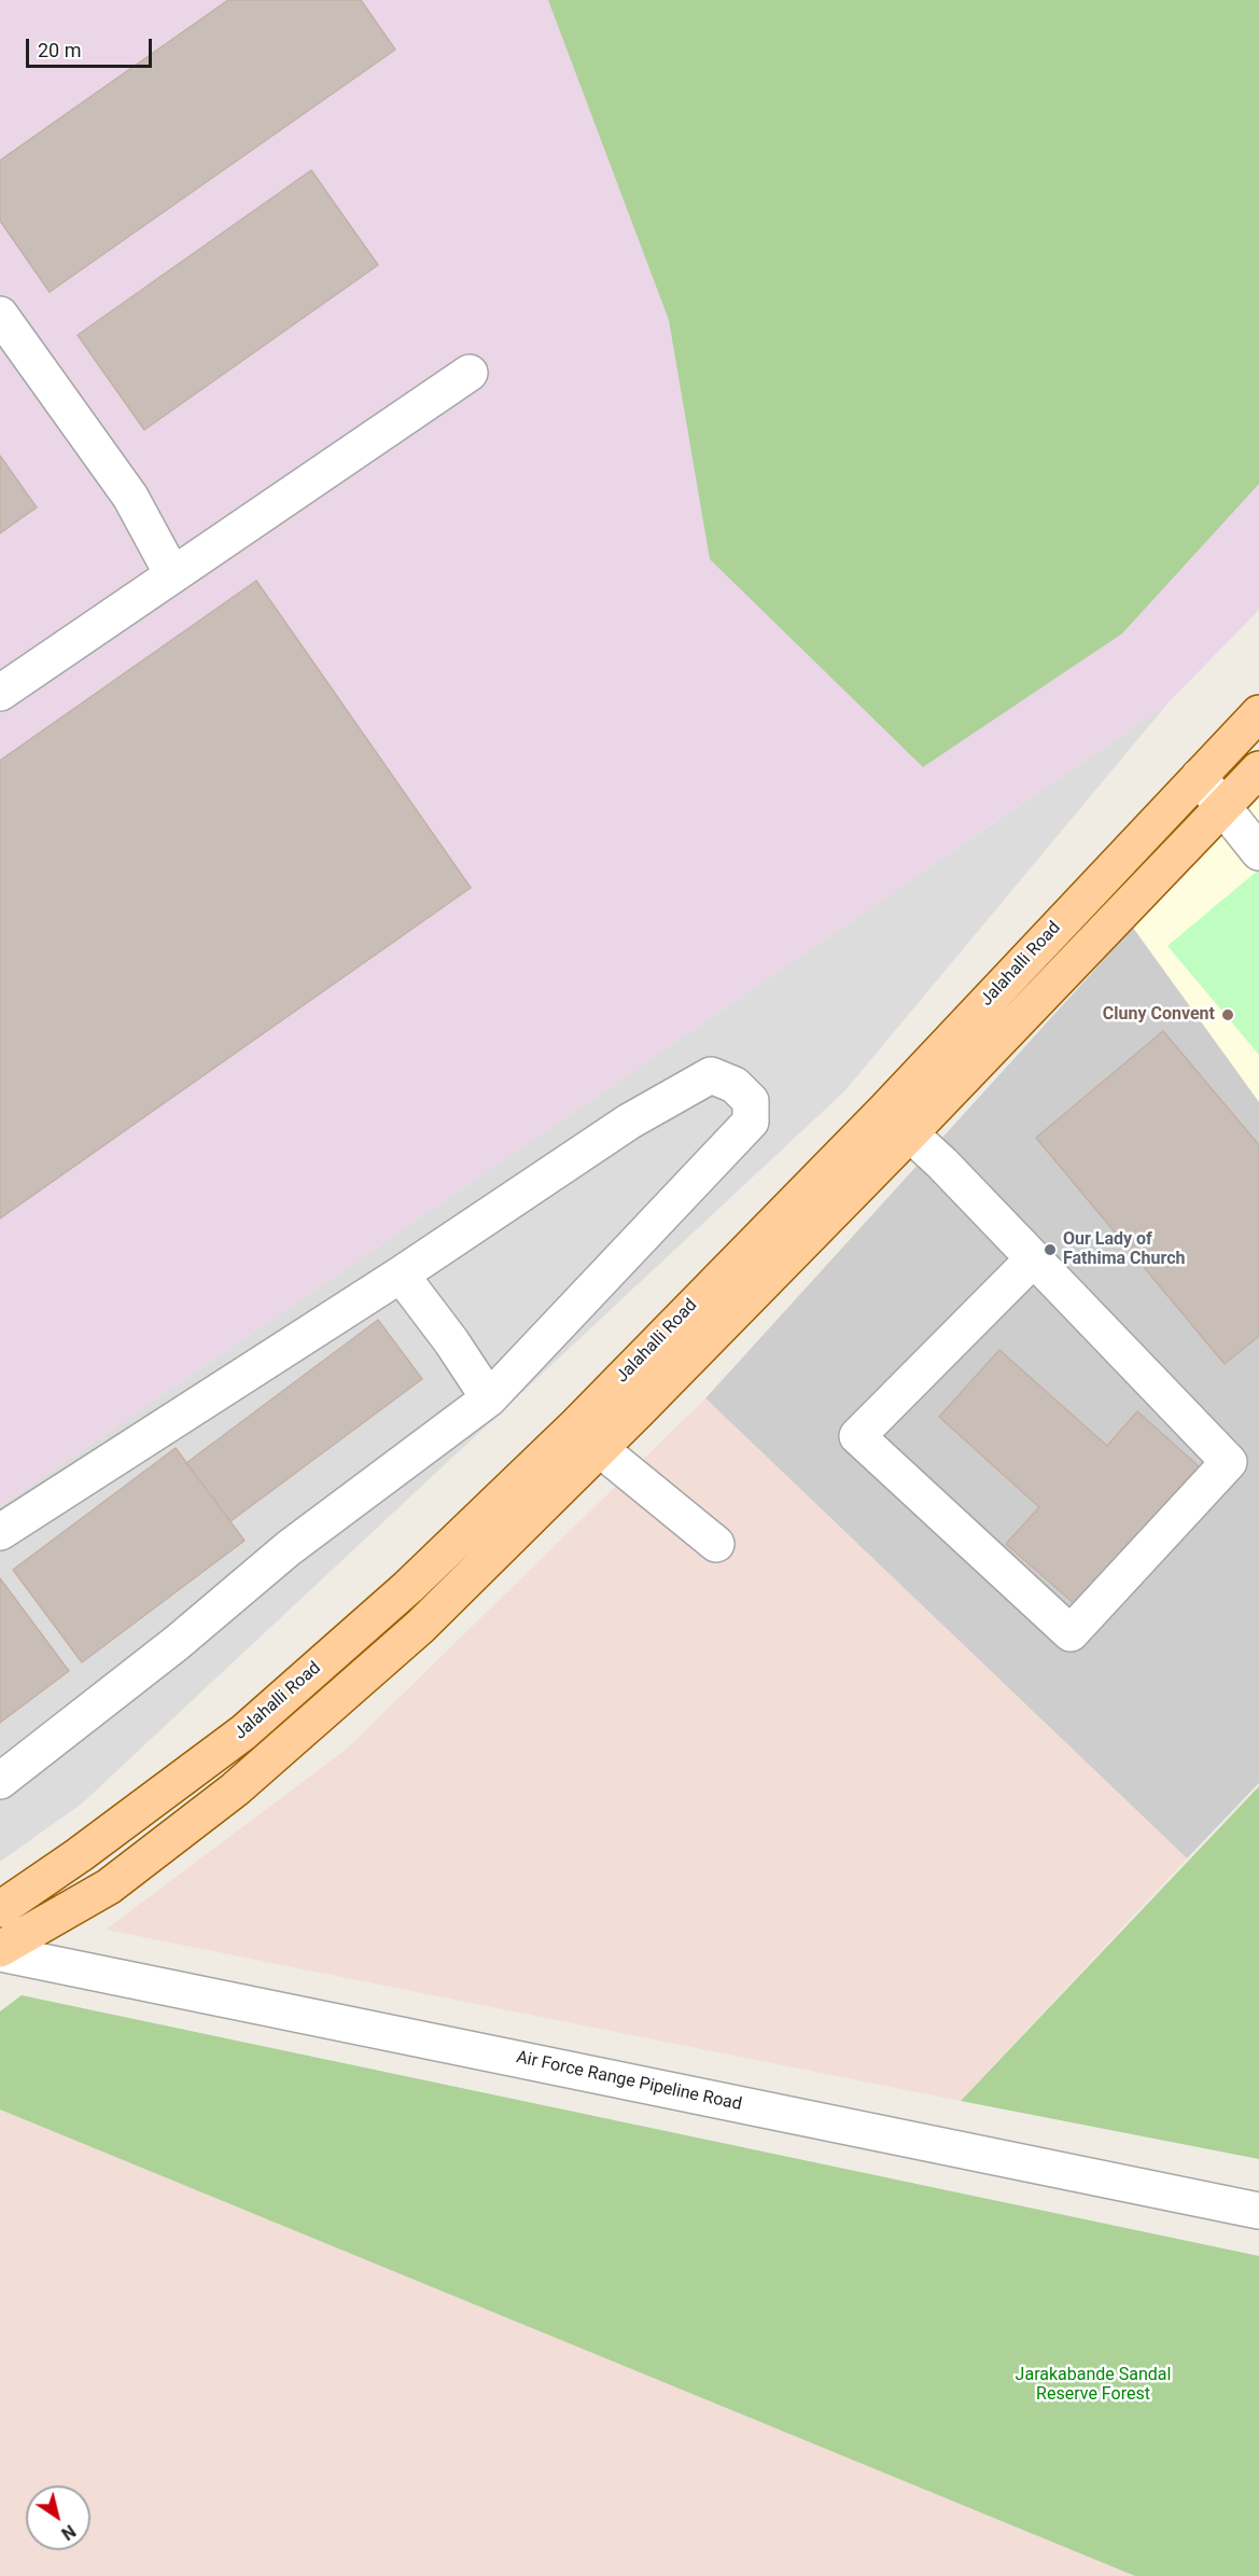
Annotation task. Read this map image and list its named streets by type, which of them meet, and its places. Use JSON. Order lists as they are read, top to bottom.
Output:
{
  "streets": {
    "main road": ["Jalahalli Road"],
    "street": ["Air Force Range Pipeline Road"]
  },
  "parks": ["Jarakabande Sandal Reserve Forest"],
  "places": ["Cluny Convent", "Our Lady of Fathima Church"],
  "scale_bar": "20 m",
  "north": "bottom right"
}
